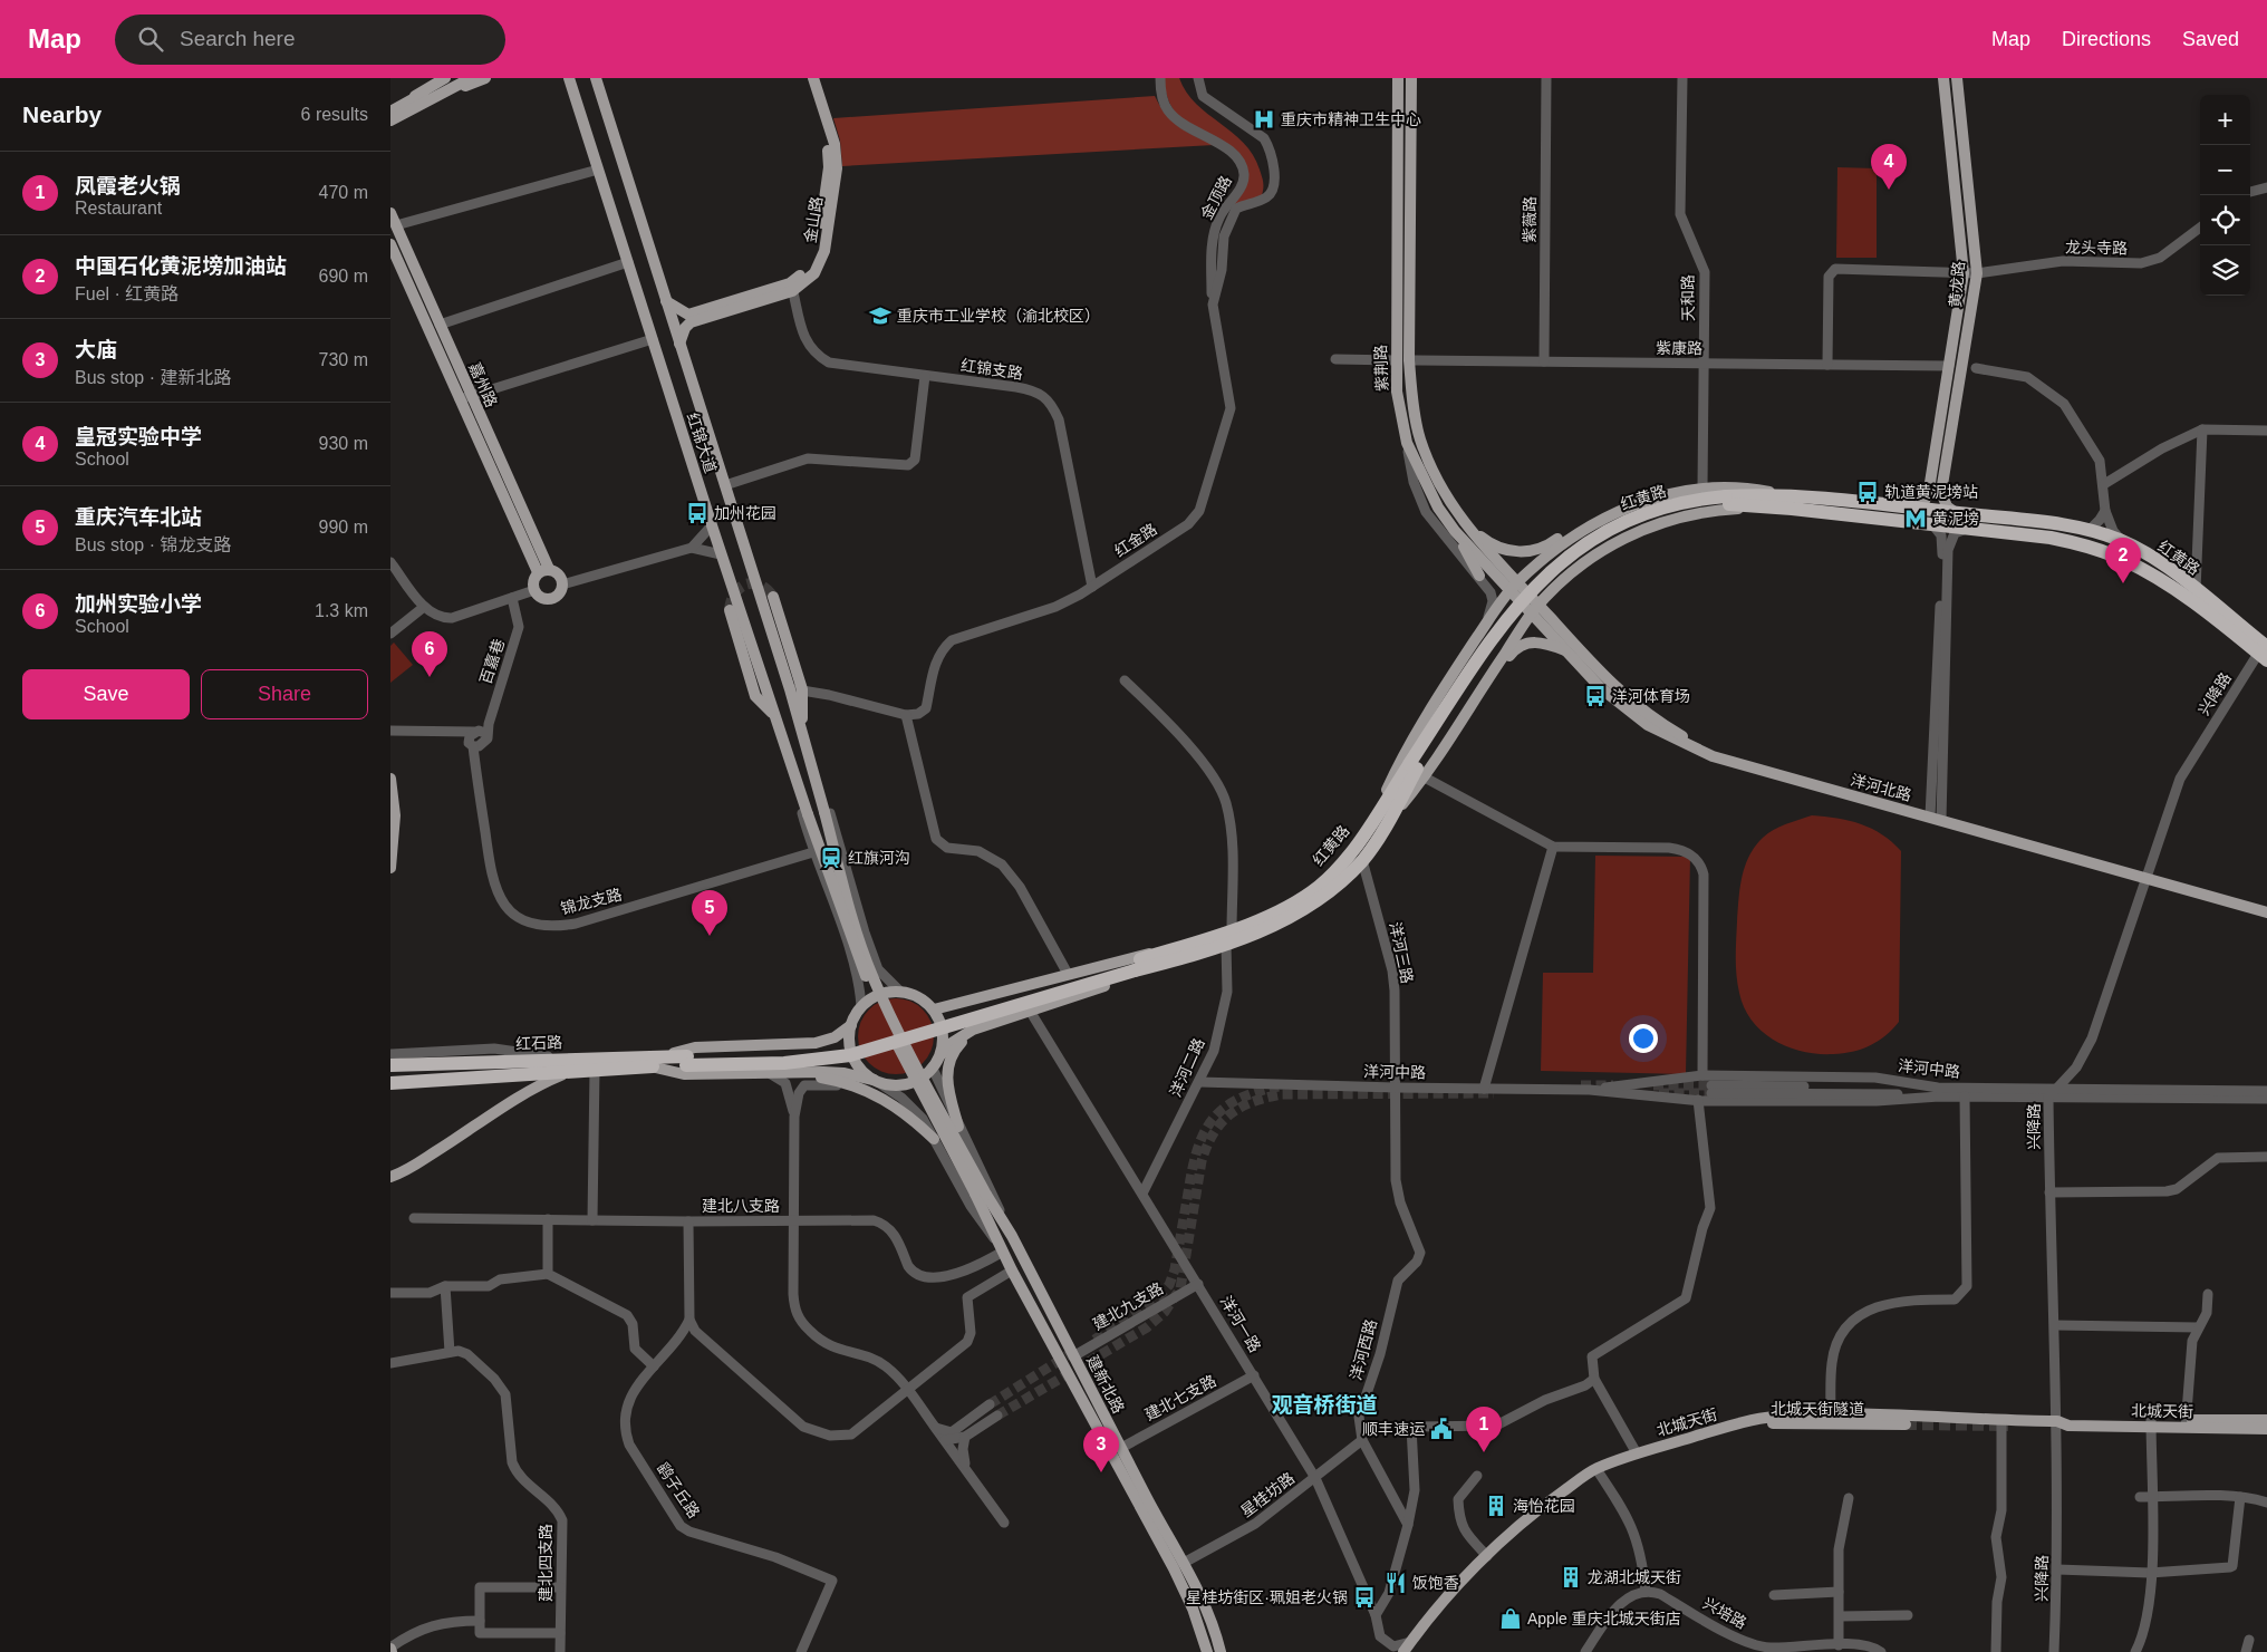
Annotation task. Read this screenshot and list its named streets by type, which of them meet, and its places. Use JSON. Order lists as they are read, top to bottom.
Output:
{
  "streets": {
    "highway": ["红黄路", "红石路"],
    "main road": [
      "金山路",
      "黄龙路",
      "紫荆路",
      "嘉州路",
      "红锦大道",
      "洋河北路",
      "建新北路",
      "北城天街隧道",
      "北城天街"
    ],
    "street": [
      "金顶路",
      "紫薇路",
      "龙头寺路",
      "天和路",
      "紫康路",
      "红锦支路",
      "红金路",
      "百嘉巷",
      "兴降路",
      "锦龙支路",
      "洋河三路",
      "洋河二路",
      "洋河中路",
      "建北八支路",
      "建北九支路",
      "洋河一路",
      "洋河西路",
      "建北七支路",
      "鹞子丘路",
      "星桂坊路",
      "建北四支路",
      "兴培路"
    ]
  },
  "crossings": [
    ["金顶路", "红金路"],
    ["金山路", "红锦支路"],
    ["紫薇路", "紫康路"],
    ["龙头寺路", "黄龙路"],
    ["龙头寺路", "紫康路"],
    ["黄龙路", "紫康路"],
    ["黄龙路", "红黄路"],
    ["天和路", "紫康路"],
    ["紫康路", "紫荆路"],
    ["紫荆路", "洋河北路"],
    ["红锦支路", "红金路"],
    ["红锦大道", "建新北路"],
    ["红黄路", "兴降路"],
    ["红黄路", "洋河三路"],
    ["红黄路", "红石路"],
    ["红黄路", "洋河二路"],
    ["百嘉巷", "锦龙支路"],
    ["兴降路", "洋河北路"],
    ["兴降路", "洋河中路"],
    ["兴降路", "北城天街"],
    ["洋河三路", "洋河中路"],
    ["洋河三路", "洋河西路"],
    ["洋河二路", "洋河中路"],
    ["洋河二路", "洋河一路"],
    ["洋河中路", "洋河西路"],
    ["建北八支路", "建新北路"],
    ["建北九支路", "洋河一路"],
    ["建北九支路", "建新北路"],
    ["洋河一路", "建北七支路"],
    ["洋河一路", "北城天街"],
    ["洋河一路", "星桂坊路"],
    ["洋河西路", "星桂坊路"],
    ["建新北路", "建北七支路"],
    ["建新北路", "星桂坊路"],
    ["北城天街隧道", "北城天街"]
  ],
  "districts": ["观音桥街道"],
  "places": {
    "hospital": ["重庆市精神卫生中心"],
    "school or university": ["重庆市工业学校（渝北校区）"],
    "bus stop": [
      "轨道黄泥塝站",
      "加州花园",
      "洋河体育场",
      "星桂坊街区·珮姐老火锅"
    ],
    "metro station": ["黄泥塝"],
    "station": ["红旗河沟"],
    "public building": ["顺丰速运"],
    "building": ["海怡花园", "龙湖北城天街"],
    "restaurant": ["饭饱香"],
    "shop": ["Apple 重庆北城天街店"]
  },
  "page": {
    "header": "Map",
    "search": "Search here",
    "nav": ["Map", "Directions", "Saved"],
    "heading": ["Nearby", "6 results"],
    "map_buttons": ["+", "−"],
    "pins": [
      "4",
      "2",
      "6",
      "5",
      "1",
      "3"
    ],
    "list": [
      {
        "mark": "1",
        "name": "凤霞老火锅",
        "note": "Restaurant",
        "value": "470 m"
      },
      {
        "mark": "2",
        "name": "中国石化黄泥塝加油站",
        "note": "Fuel · 红黄路",
        "value": "690 m"
      },
      {
        "mark": "3",
        "name": "大庙",
        "note": "Bus stop · 建新北路",
        "value": "730 m"
      },
      {
        "mark": "4",
        "name": "皇冠实验中学",
        "note": "School",
        "value": "930 m"
      },
      {
        "mark": "5",
        "name": "重庆汽车北站",
        "note": "Bus stop · 锦龙支路",
        "value": "990 m"
      },
      {
        "mark": "6",
        "name": "加州实验小学",
        "note": "School",
        "value": "1.3 km"
      }
    ],
    "buttons": ["Save", "Share"]
  }
}
